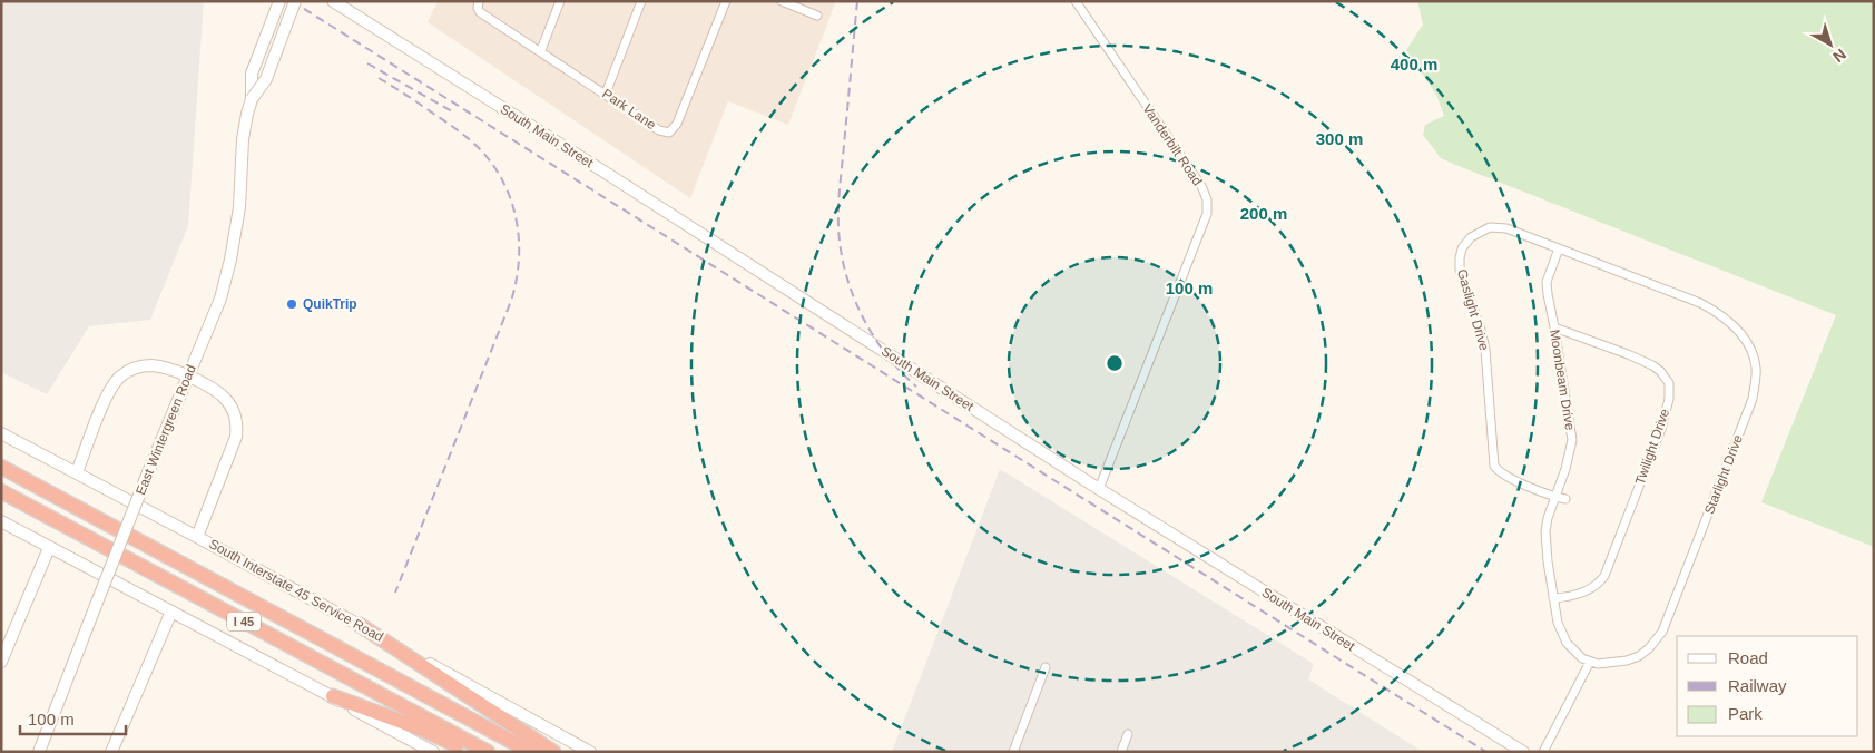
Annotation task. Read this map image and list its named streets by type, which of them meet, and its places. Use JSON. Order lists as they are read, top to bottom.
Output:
{
  "streets": {
    "highway": ["I 45"],
    "main road": ["South Main Street", "East Wintergreen Road", "South Interstate 45 Service Road"],
    "street": [
      "Park Lane",
      "Vanderbilt Road",
      "Gaslight Drive",
      "Moonbeam Drive",
      "Twilight Drive",
      "Starlight Drive"
    ]
  },
  "crossings": [
    ["South Main Street", "Vanderbilt Road"],
    ["Gaslight Drive", "Moonbeam Drive"],
    ["Gaslight Drive", "Starlight Drive"],
    ["Moonbeam Drive", "Twilight Drive"],
    ["Moonbeam Drive", "Starlight Drive"],
    ["East Wintergreen Road", "South Interstate 45 Service Road"]
  ],
  "places": ["QuikTrip"],
  "legend": ["Road", "Railway", "Park"],
  "scale_bar": "100 m",
  "north": "bottom right",
  "rings": [
    "400 m",
    "300 m",
    "200 m",
    "100 m"
  ]
}
